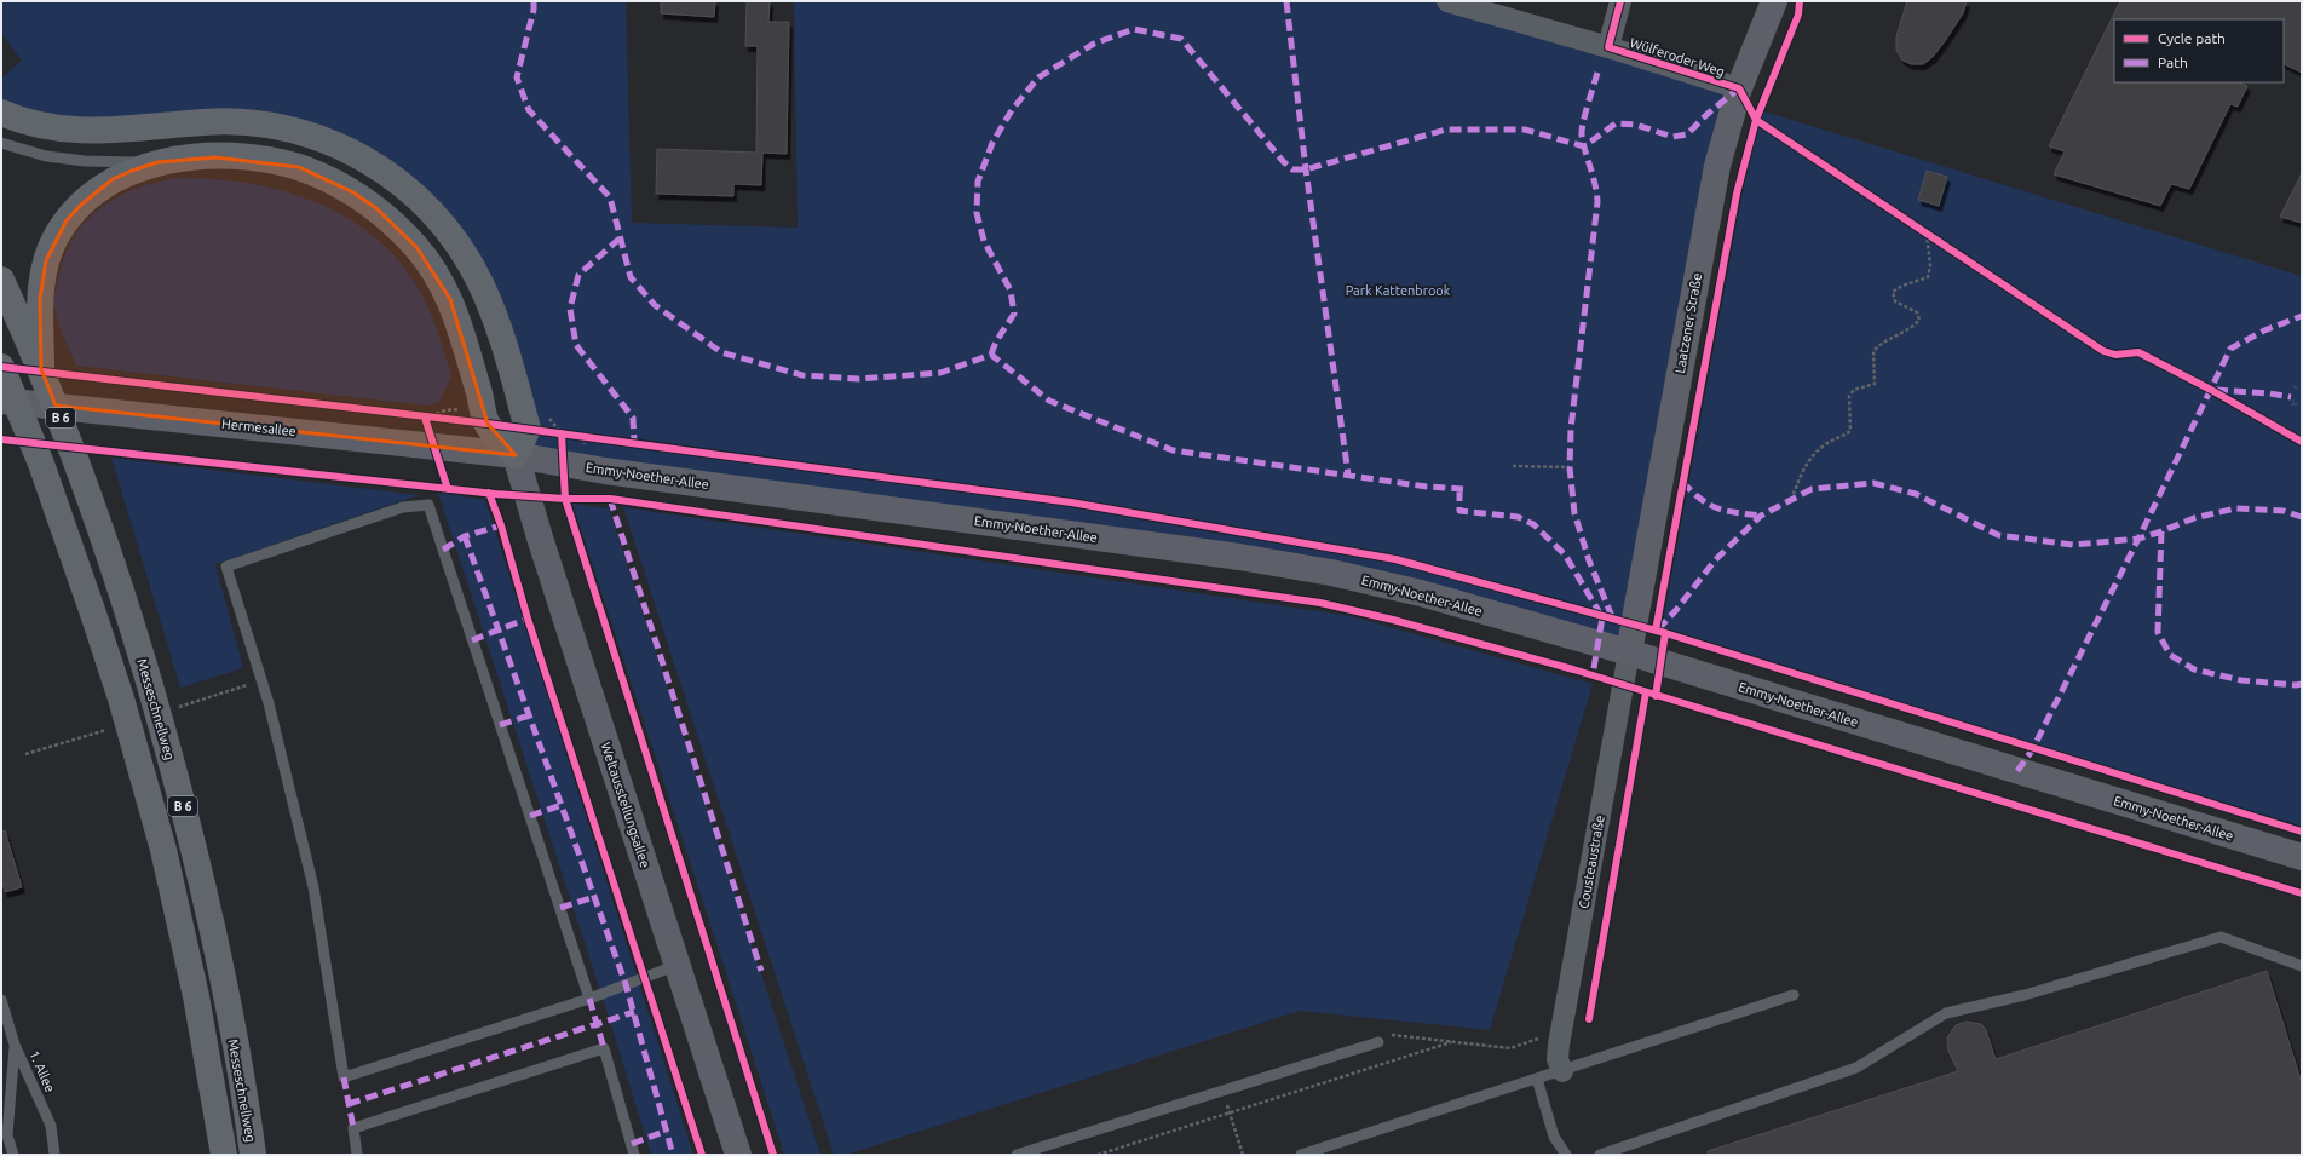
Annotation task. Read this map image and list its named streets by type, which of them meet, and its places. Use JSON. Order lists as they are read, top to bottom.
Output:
{
  "streets": {
    "highway": ["B 6", "Messeschnellweg"],
    "main road": [
      "Laatzener Straße",
      "Hermesallee",
      "Emmy-Noether-Allee",
      "Weltausstellungsallee"
    ],
    "street": ["Wülferoder Weg", "Cousteaustraße"],
    "lane": ["1. Allee"]
  },
  "crossings": [
    ["Wülferoder Weg", "Laatzener Straße"],
    ["Laatzener Straße", "Emmy-Noether-Allee"],
    ["Laatzener Straße", "Cousteaustraße"],
    ["Hermesallee", "Emmy-Noether-Allee"],
    ["Hermesallee", "Weltausstellungsallee"],
    ["Emmy-Noether-Allee", "Weltausstellungsallee"],
    ["Emmy-Noether-Allee", "Cousteaustraße"]
  ],
  "parks": ["Park Kattenbrook"],
  "legend": ["Cycle path", "Path"]
}
